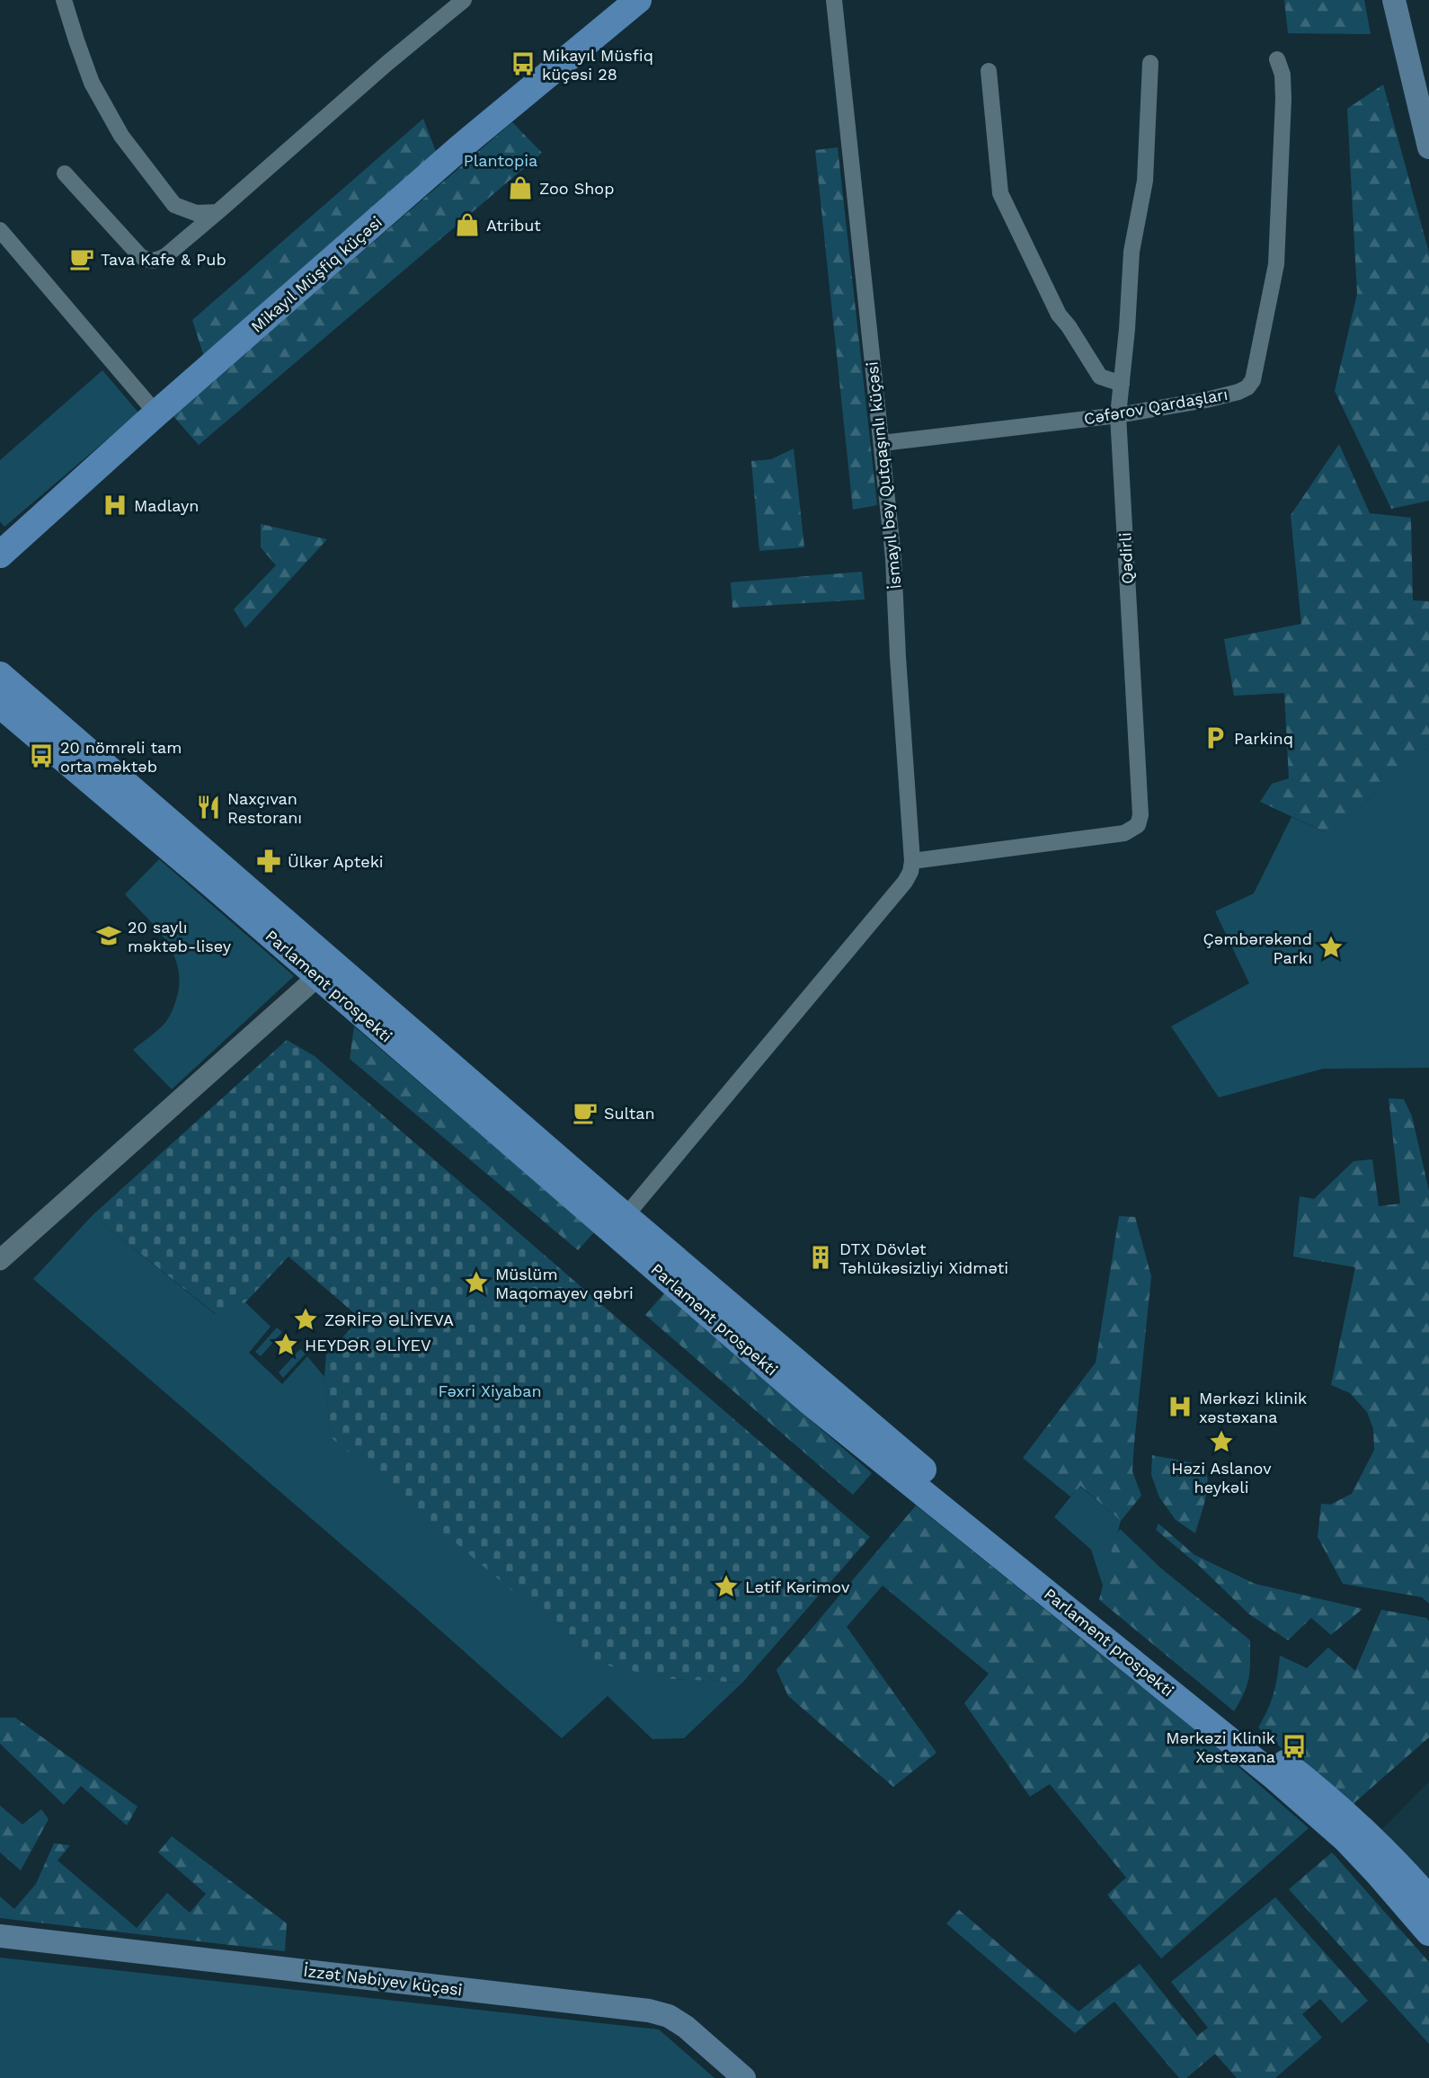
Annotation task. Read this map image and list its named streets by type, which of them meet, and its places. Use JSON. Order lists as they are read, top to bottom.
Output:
{
  "streets": {
    "main road": ["Mikayıl Müşfiq küçəsi", "Parlament prospekti", "İzzət Nəbiyev küçəsi"],
    "street": ["Cəfərov Qardaşları", "İsmayıl bəy Qutqaşınlı küçəsi", "Qədirli"]
  },
  "crossings": [
    ["Cəfərov Qardaşları", "İsmayıl bəy Qutqaşınlı küçəsi"],
    ["Cəfərov Qardaşları", "Qədirli"],
    ["İsmayıl bəy Qutqaşınlı küçəsi", "Qədirli"]
  ],
  "parks": ["Plantopia", "Fəxri Xiyaban"],
  "places": {
    "bus stop": ["Mikayıl Müsfiq küçəsi 28", "20 nömrəli tam orta məktəb", "Mərkəzi Klinik Xəstəxana"],
    "shop": ["Zoo Shop", "Atribut"],
    "cafe": ["Tava Kafe & Pub", "Sultan"],
    "hospital": ["Madlayn", "Mərkəzi klinik xəstəxana"],
    "parking": ["Parkinq"],
    "restaurant": ["Naxçıvan Restoranı"],
    "pharmacy": ["Ülkər Apteki"],
    "school or university": ["20 saylı məktəb-lisey"],
    "place": [
      "Çəmbərəkənd Parkı",
      "Müslüm Maqomayev qəbri",
      "ZƏRİFƏ ƏLİYEVA",
      "HEYDƏR ƏLİYEV",
      "Həzi Aslanov heykəli",
      "Lətif Kərimov"
    ],
    "building": ["DTX Dövlət Təhlükəsizliyi Xidməti"]
  }
}
